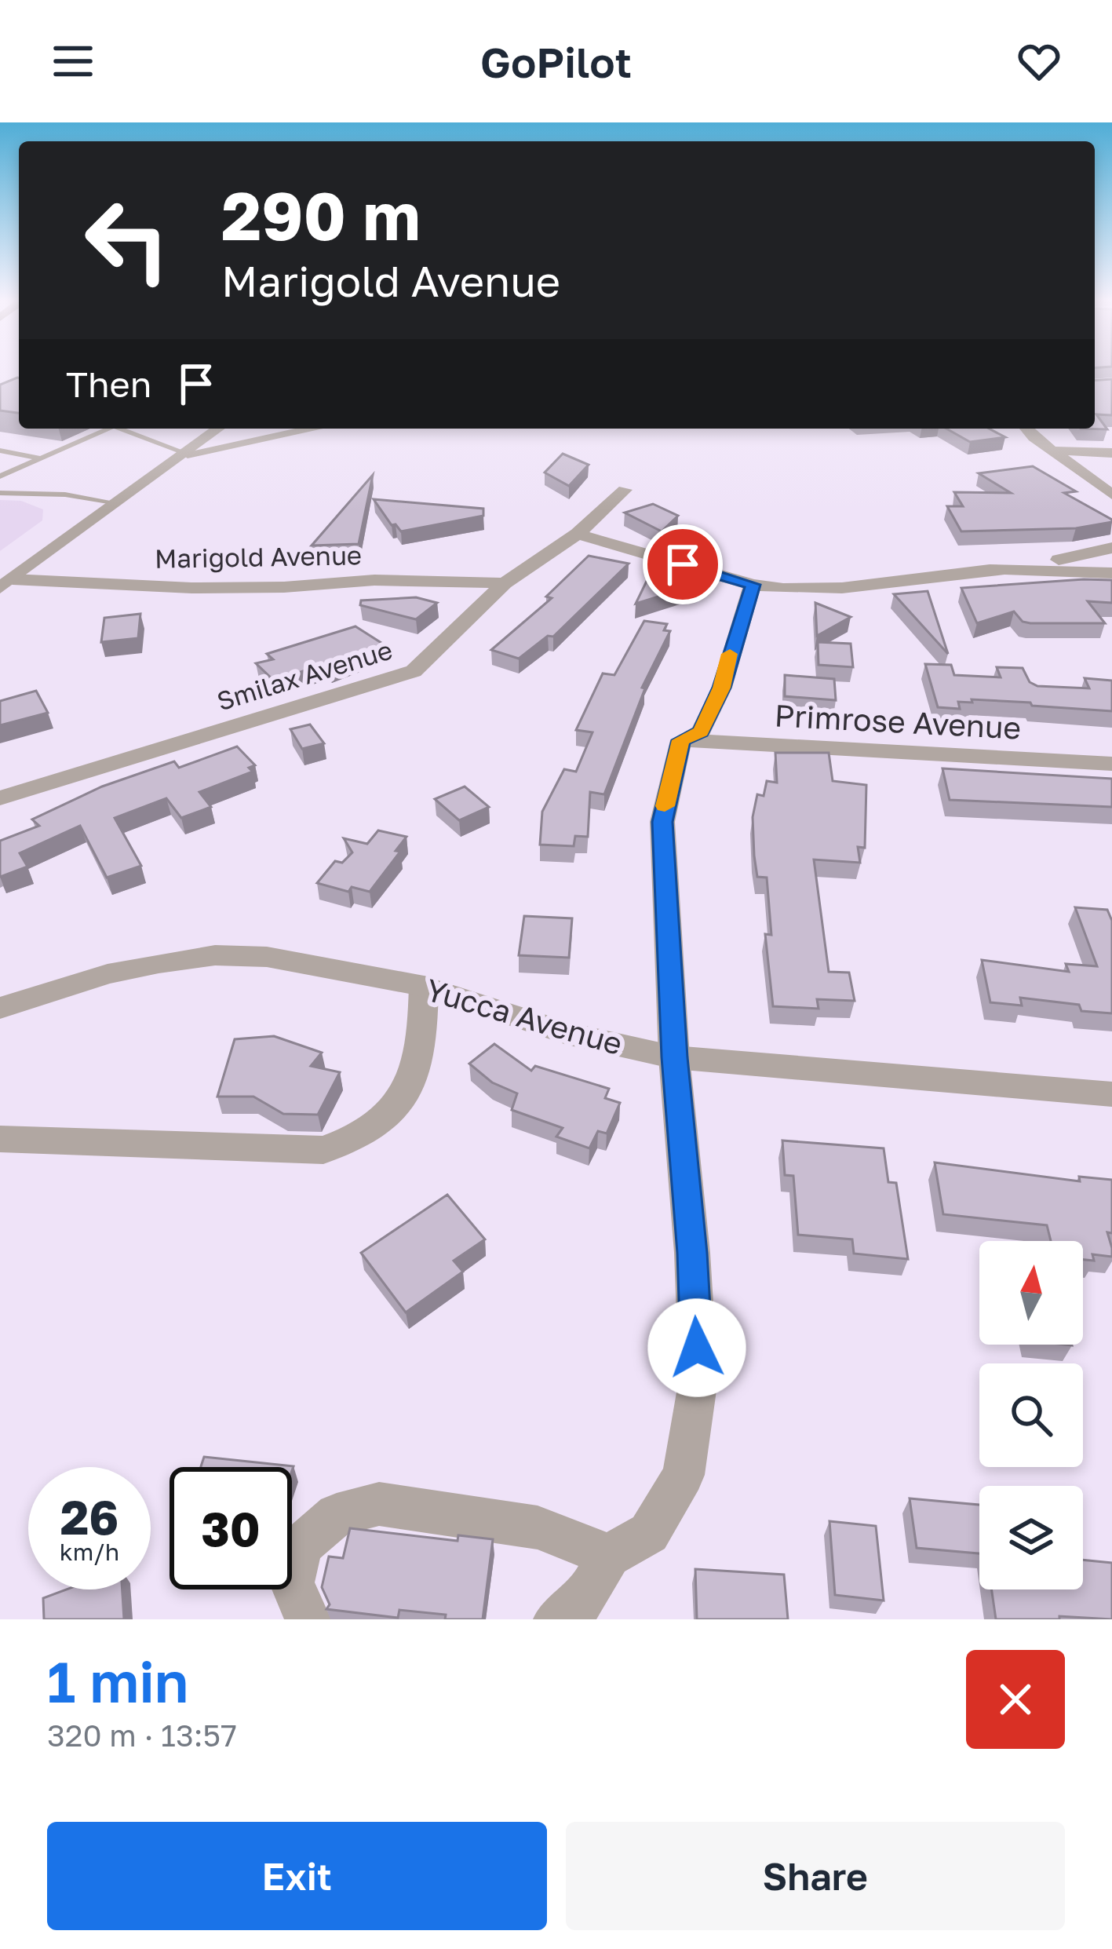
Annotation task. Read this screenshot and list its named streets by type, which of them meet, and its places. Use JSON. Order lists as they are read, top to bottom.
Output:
{
  "streets": {
    "street": [
      "Marigold Avenue",
      "Smilax Avenue",
      "Primrose Avenue",
      "Yucca Avenue"
    ]
  },
  "crossings": [
    ["Marigold Avenue", "Smilax Avenue"]
  ],
  "north": "top",
  "page": {
    "header": "GoPilot",
    "turn": ["290 m", "Marigold Avenue"],
    "then": "Then",
    "speed": "26 km/h",
    "limit": "30",
    "heading": ["1 min", "320 m · 13:57"],
    "buttons": ["Exit", "Share"]
  }
}
